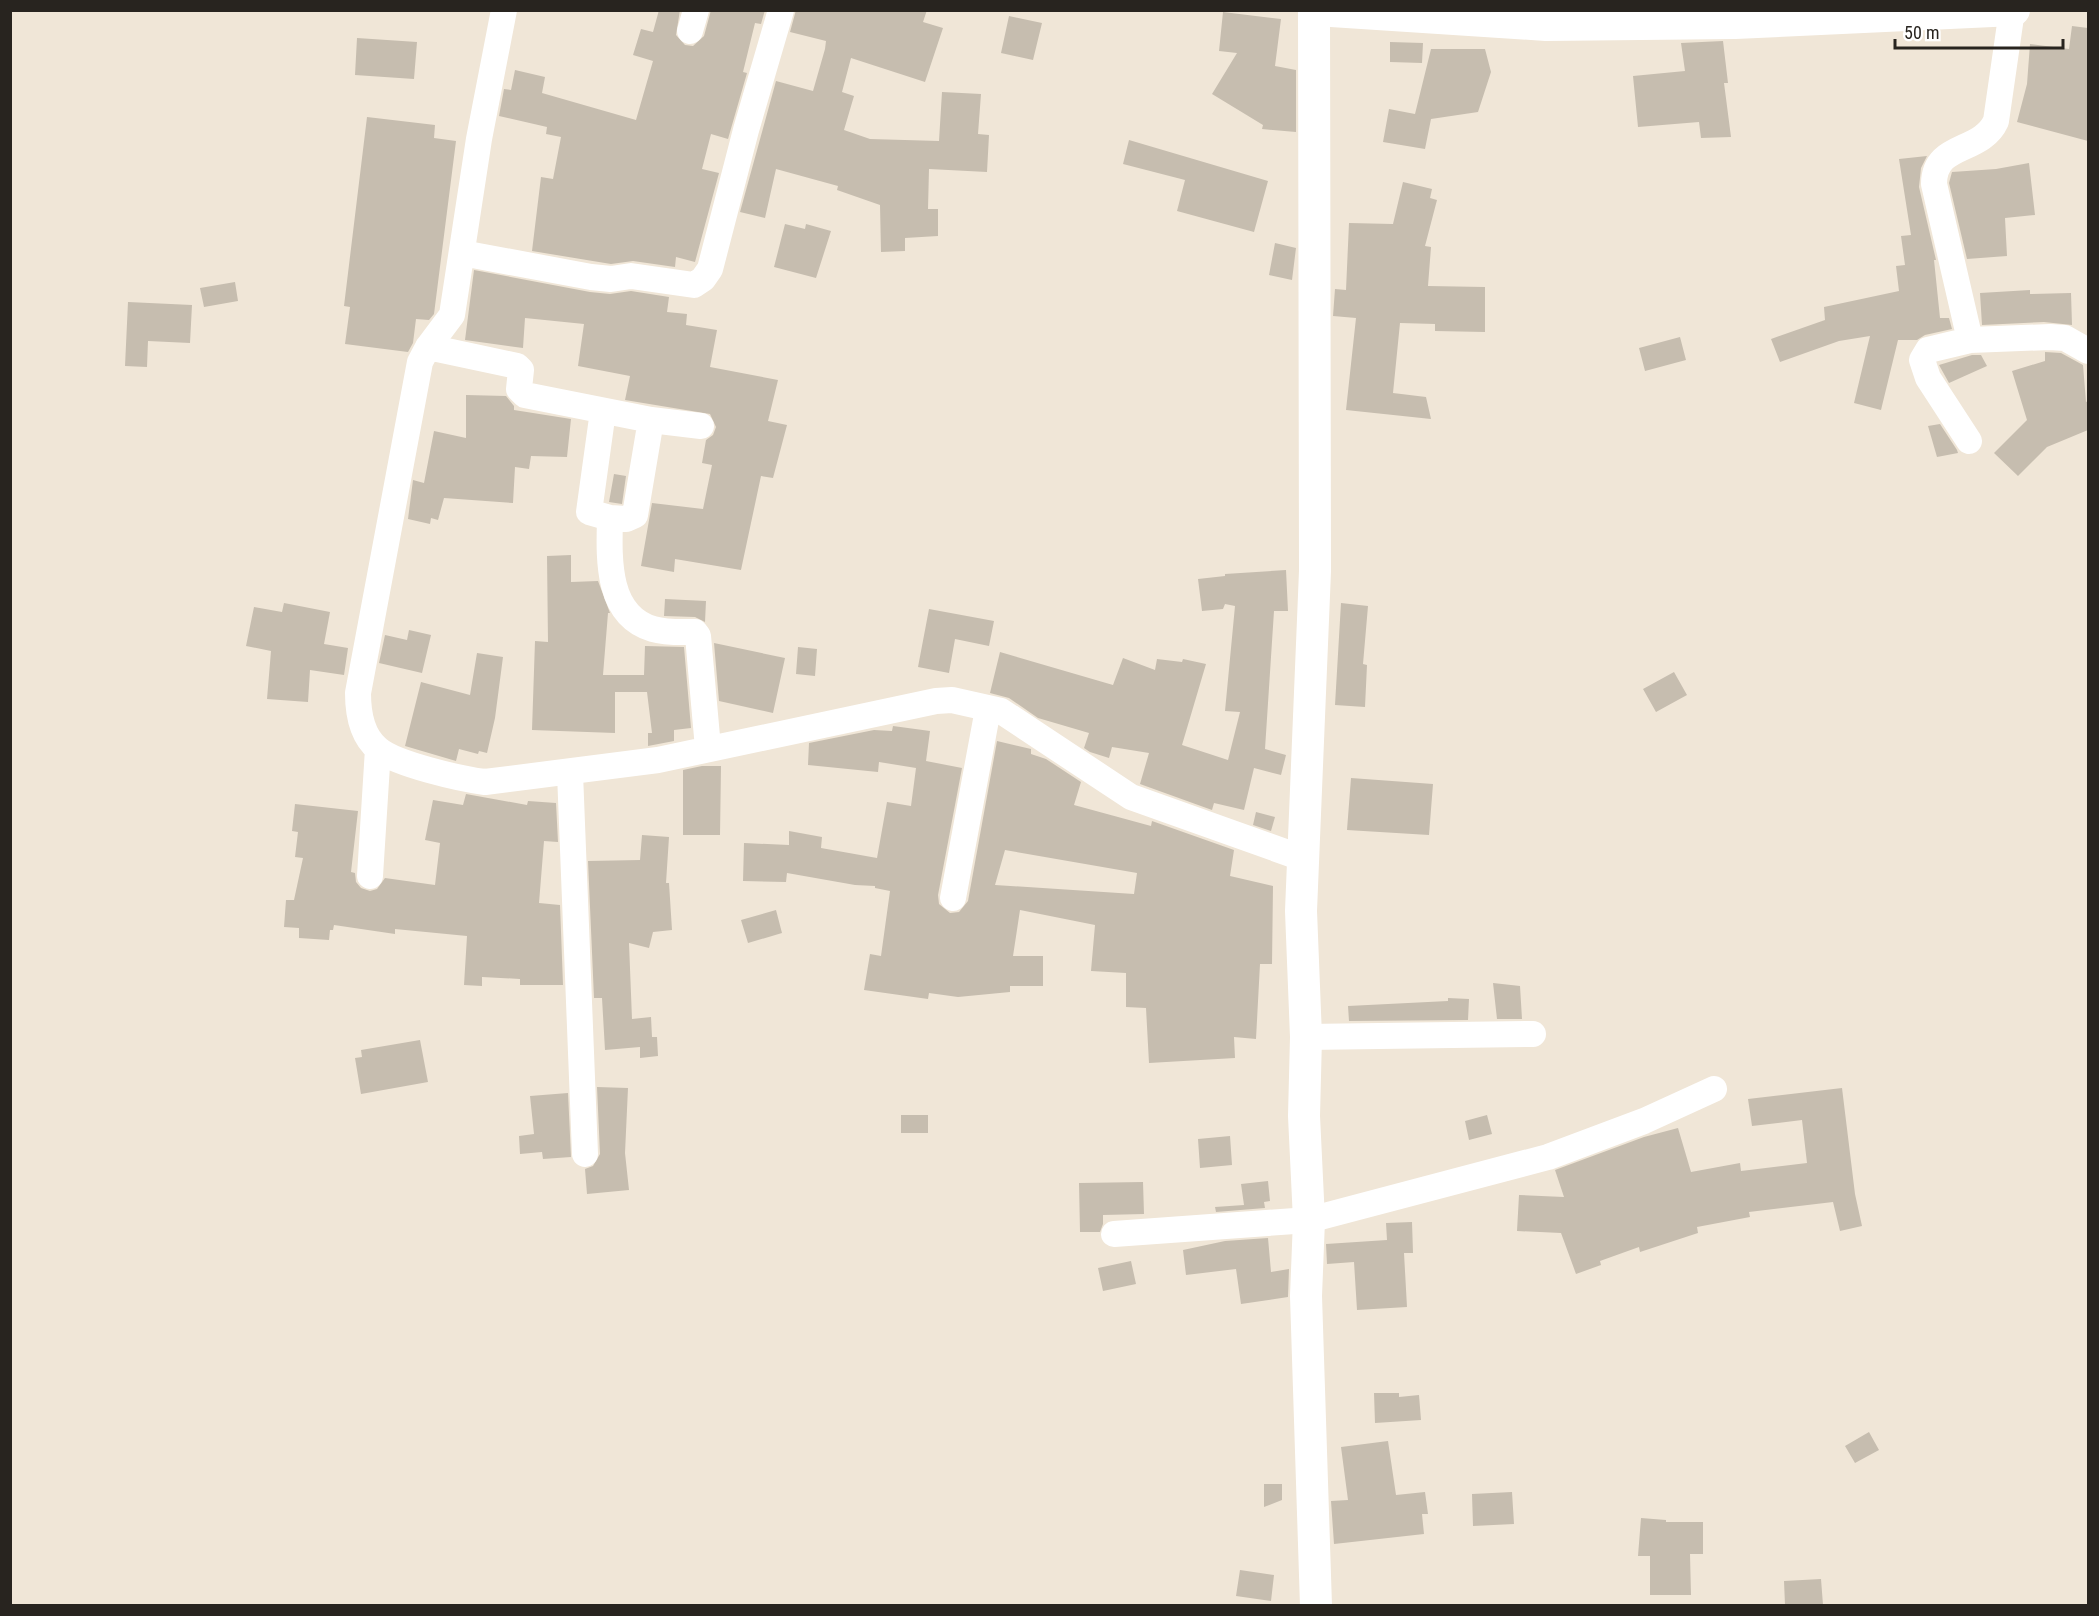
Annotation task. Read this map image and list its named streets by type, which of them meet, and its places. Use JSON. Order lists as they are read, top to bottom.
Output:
{
  "scale_bar": "50 m"
}
